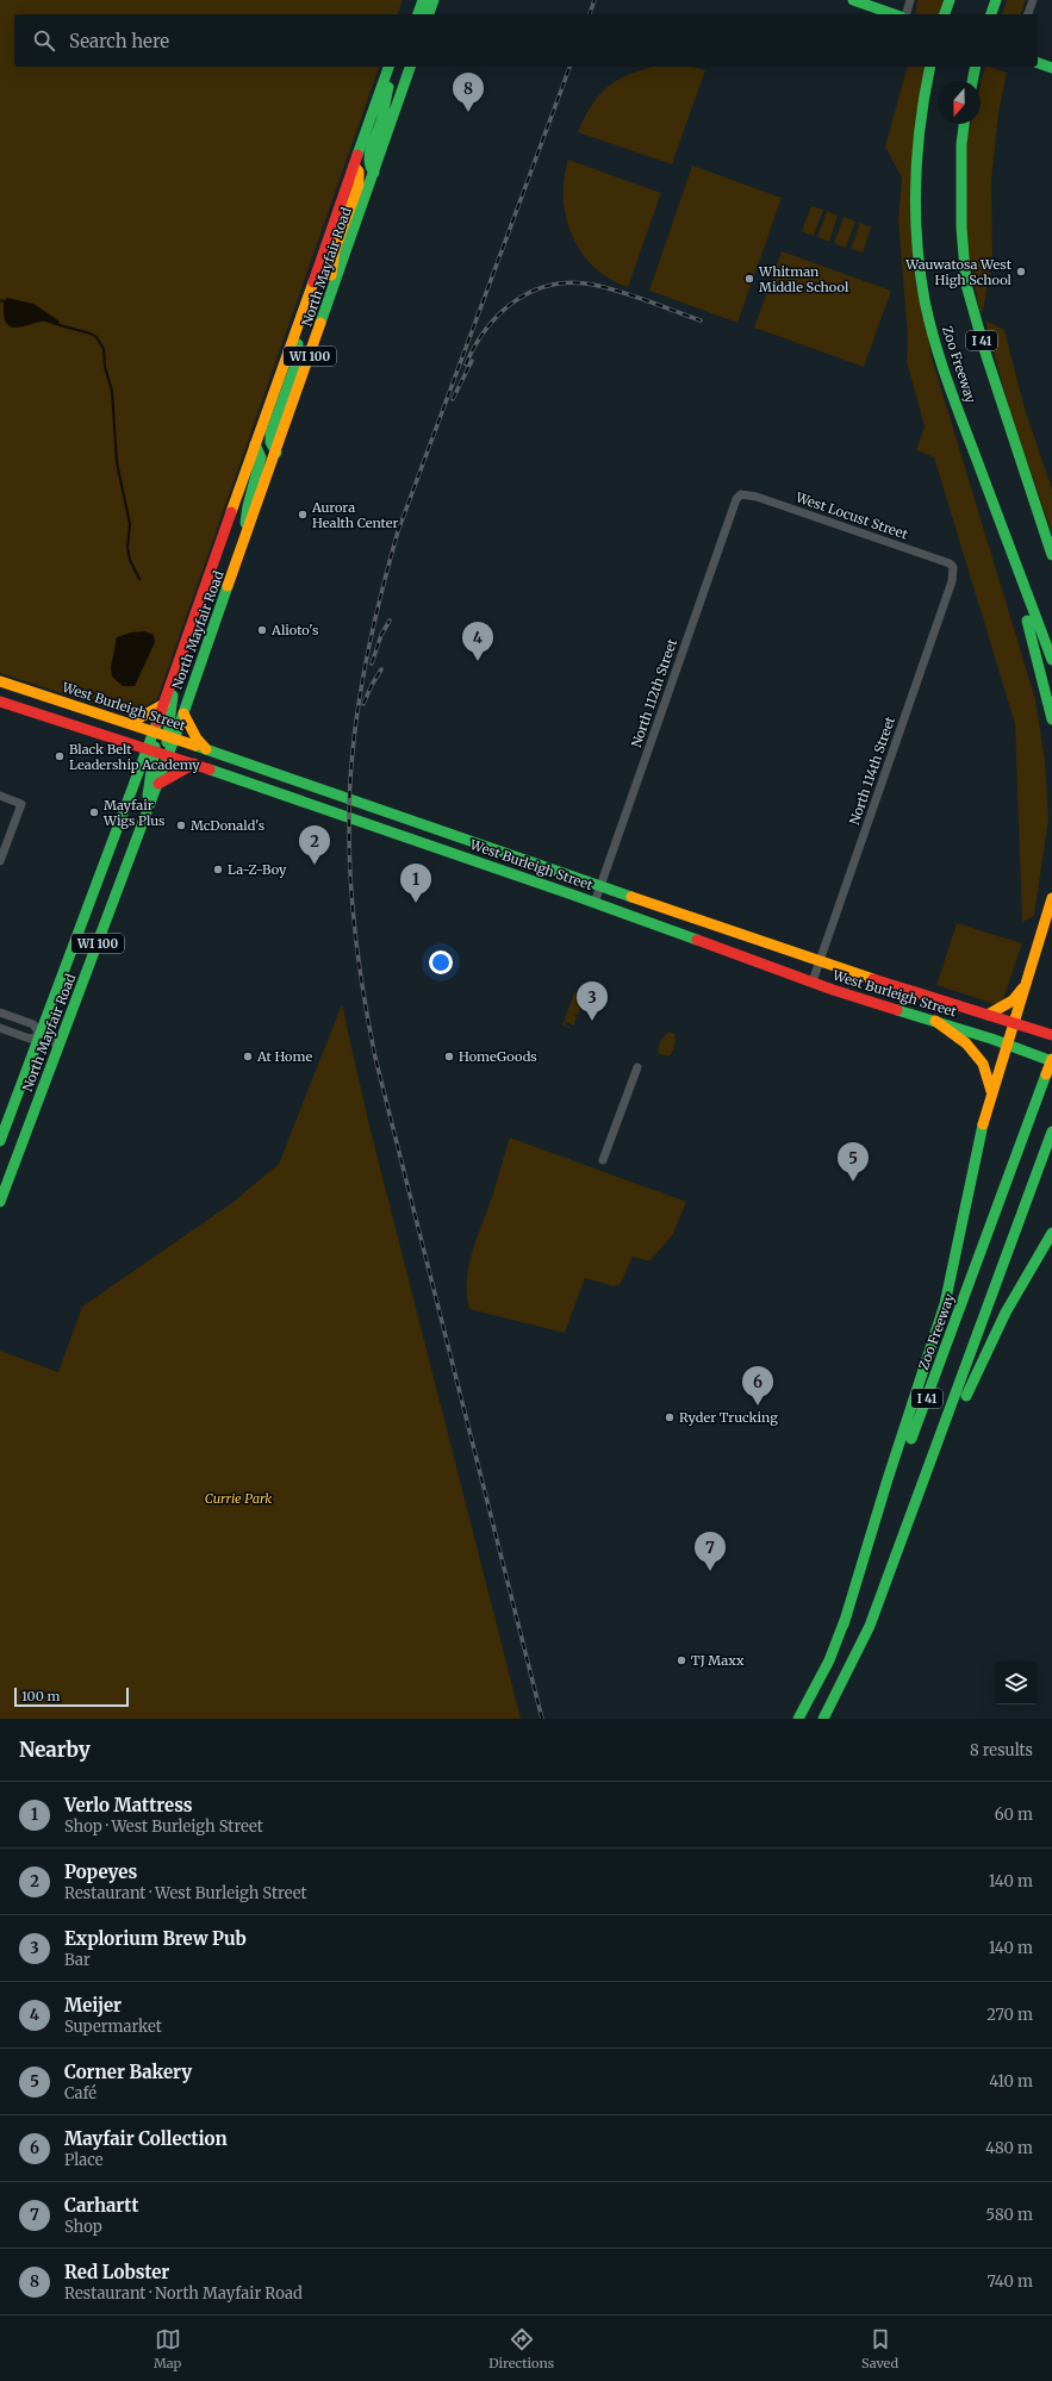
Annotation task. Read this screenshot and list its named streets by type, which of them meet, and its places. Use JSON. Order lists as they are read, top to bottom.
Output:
{
  "streets": {
    "main road": [
      "North Mayfair Road",
      "I 41",
      "WI 100",
      "Zoo Freeway",
      "West Burleigh Street"
    ],
    "street": ["West Locust Street", "North 112th Street", "North 114th Street"]
  },
  "crossings": [
    ["North Mayfair Road", "West Burleigh Street"],
    ["Zoo Freeway", "West Burleigh Street"],
    ["West Locust Street", "North 112th Street"],
    ["West Locust Street", "North 114th Street"],
    ["North 112th Street", "West Burleigh Street"],
    ["West Burleigh Street", "North 114th Street"]
  ],
  "parks": ["Currie Park"],
  "places": [
    "Wauwatosa West High School",
    "Whitman Middle School",
    "Aurora Health Center",
    "Alioto's",
    "Black Belt Leadership Academy",
    "Mayfair Wigs Plus",
    "McDonald's",
    "La-Z-Boy",
    "At Home",
    "HomeGoods",
    "Ryder Trucking",
    "TJ Maxx"
  ],
  "scale_bar": "100 m",
  "north": "bottom",
  "page": {
    "search": "Search here",
    "pins": [
      "8",
      "4",
      "2",
      "1",
      "3",
      "5",
      "6",
      "7"
    ],
    "scale": "100 m",
    "heading": ["Nearby", "8 results"],
    "list": [
      {
        "mark": "1",
        "name": "Verlo Mattress",
        "note": "Shop · West Burleigh Street",
        "value": "60 m"
      },
      {
        "mark": "2",
        "name": "Popeyes",
        "note": "Restaurant · West Burleigh Street",
        "value": "140 m"
      },
      {
        "mark": "3",
        "name": "Explorium Brew Pub",
        "note": "Bar",
        "value": "140 m"
      },
      {
        "mark": "4",
        "name": "Meijer",
        "note": "Supermarket",
        "value": "270 m"
      },
      {
        "mark": "5",
        "name": "Corner Bakery",
        "note": "Café",
        "value": "410 m"
      },
      {
        "mark": "6",
        "name": "Mayfair Collection",
        "note": "Place",
        "value": "480 m"
      },
      {
        "mark": "7",
        "name": "Carhartt",
        "note": "Shop",
        "value": "580 m"
      },
      {
        "mark": "8",
        "name": "Red Lobster",
        "note": "Restaurant · North Mayfair Road",
        "value": "740 m"
      }
    ],
    "nav": ["Map", "Directions", "Saved"]
  }
}
